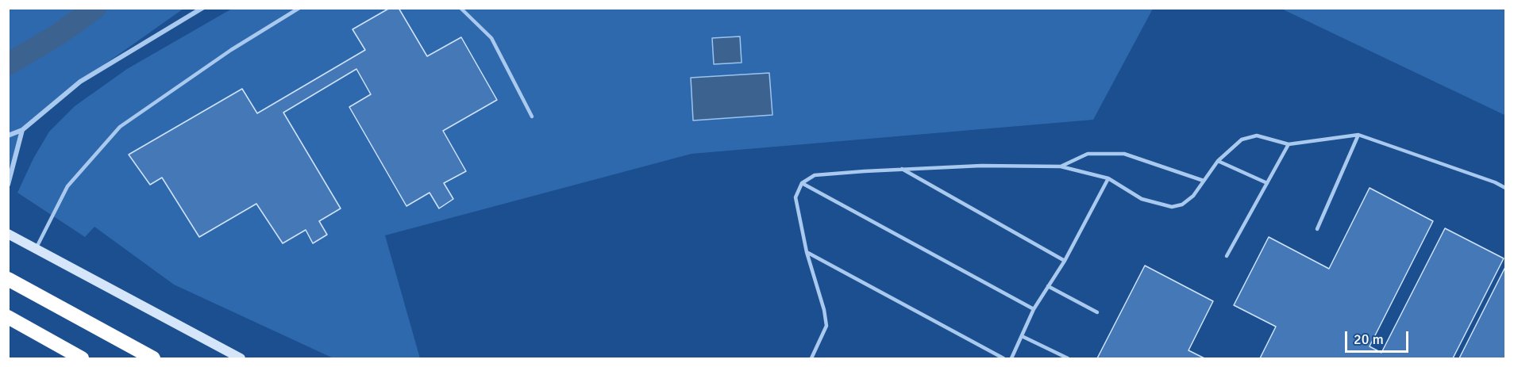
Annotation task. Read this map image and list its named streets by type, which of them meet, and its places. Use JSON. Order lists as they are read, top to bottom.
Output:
{
  "scale_bar": "20 m"
}
